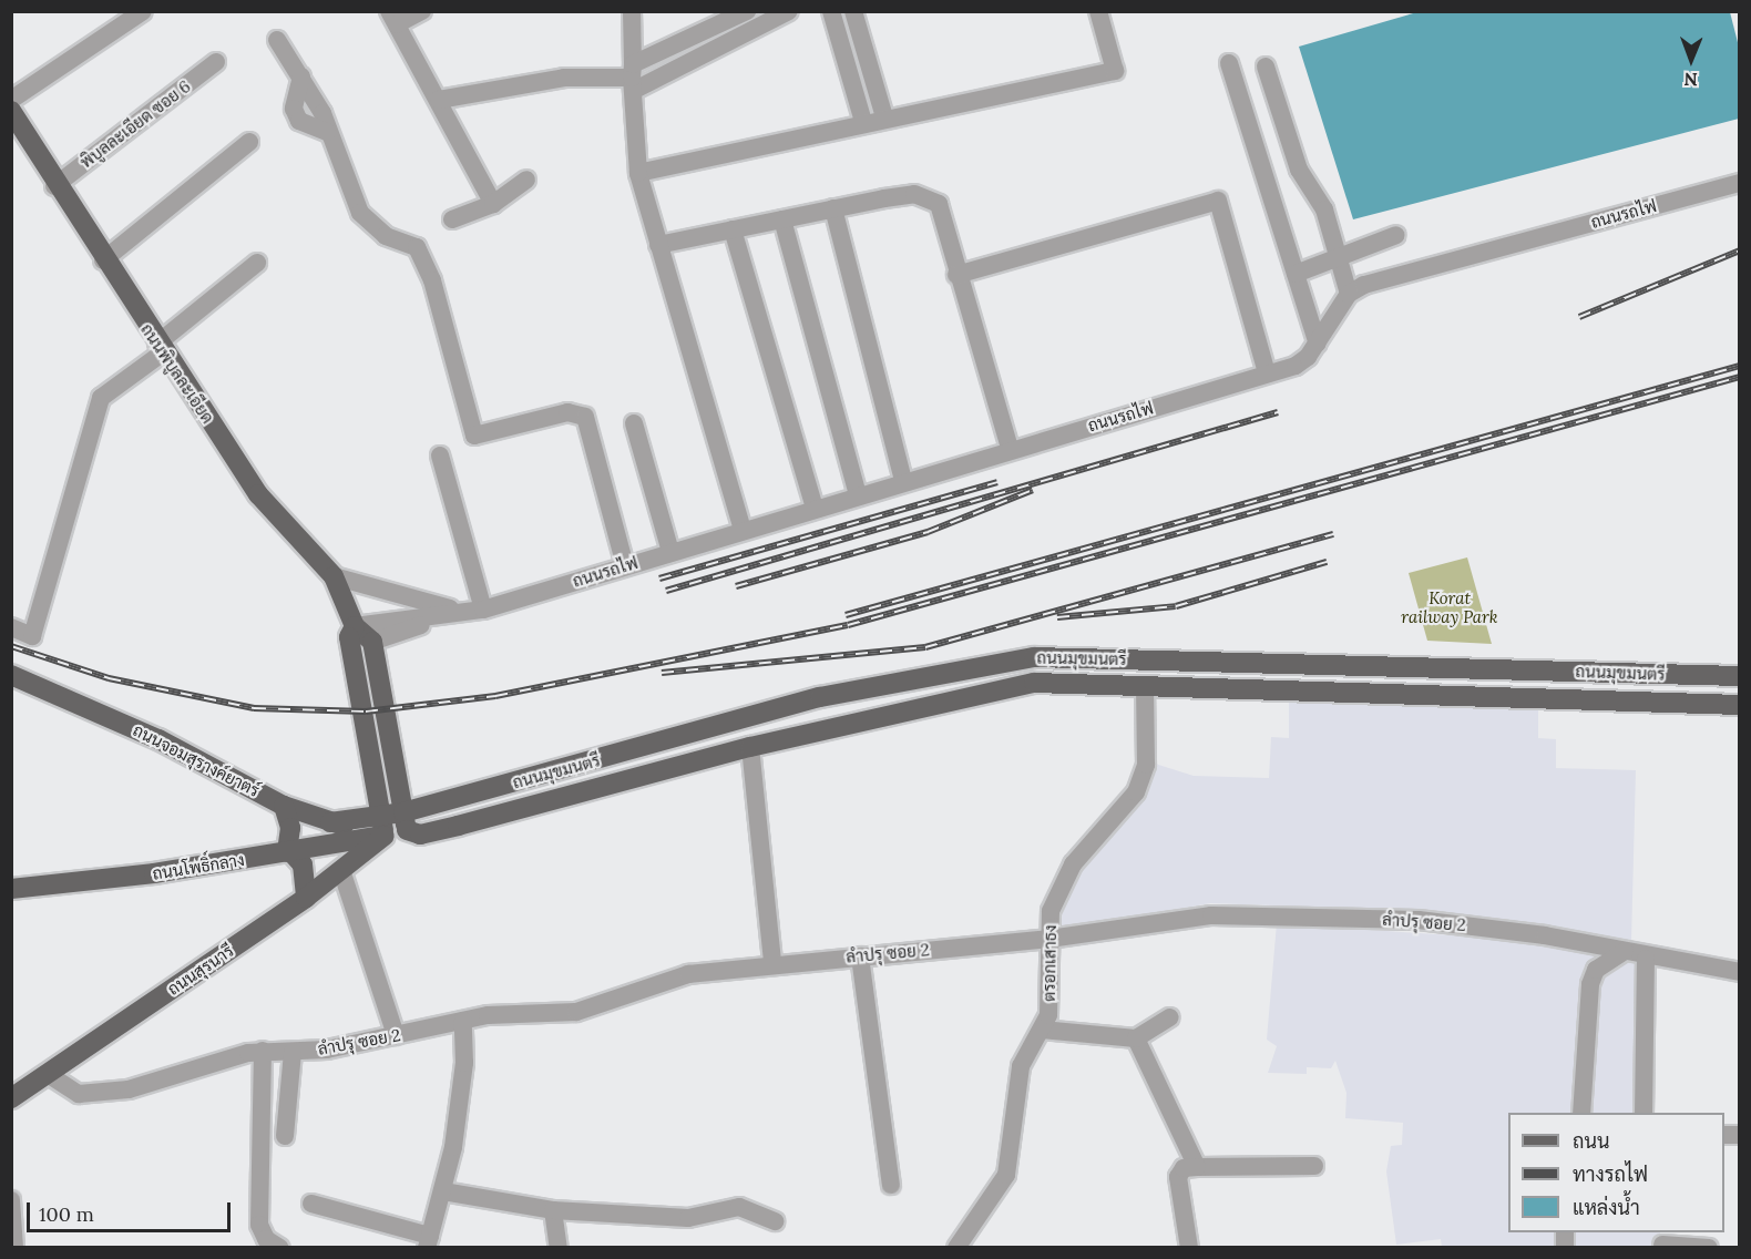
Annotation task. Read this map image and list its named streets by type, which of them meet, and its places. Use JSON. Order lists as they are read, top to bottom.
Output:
{
  "streets": {
    "main road": [
      "ถนนพิบูลละเอียด",
      "ถนนมุขมนตรี",
      "ถนนจอมสุรางค์ยาตร์",
      "ถนนโพธิ์กลาง",
      "ถนนสุรนารี"
    ],
    "street": [
      "พิบูลละเอียด ซอย 6",
      "ถนนรถไฟ",
      "ลำปรุ ซอย 2",
      "ตรอกเสาธง"
    ]
  },
  "crossings": [
    ["พิบูลละเอียด ซอย 6", "ถนนพิบูลละเอียด"],
    ["ถนนรถไฟ", "ถนนพิบูลละเอียด"],
    ["ถนนพิบูลละเอียด", "ถนนจอมสุรางค์ยาตร์"],
    ["ถนนพิบูลละเอียด", "ถนนโพธิ์กลาง"],
    ["ถนนพิบูลละเอียด", "ถนนสุรนารี"],
    ["ถนนมุขมนตรี", "ถนนโพธิ์กลาง"],
    ["ถนนมุขมนตรี", "ตรอกเสาธง"],
    ["ถนนจอมสุรางค์ยาตร์", "ถนนโพธิ์กลาง"],
    ["ถนนจอมสุรางค์ยาตร์", "ถนนสุรนารี"],
    ["ถนนโพธิ์กลาง", "ถนนสุรนารี"],
    ["ลำปรุ ซอย 2", "ตรอกเสาธง"],
    ["ลำปรุ ซอย 2", "ถนนสุรนารี"]
  ],
  "parks": ["Korat railway Park"],
  "legend": ["ถนน", "ทางรถไฟ", "แหล่งน้ำ"],
  "scale_bar": "100 m",
  "north": "bottom"
}
